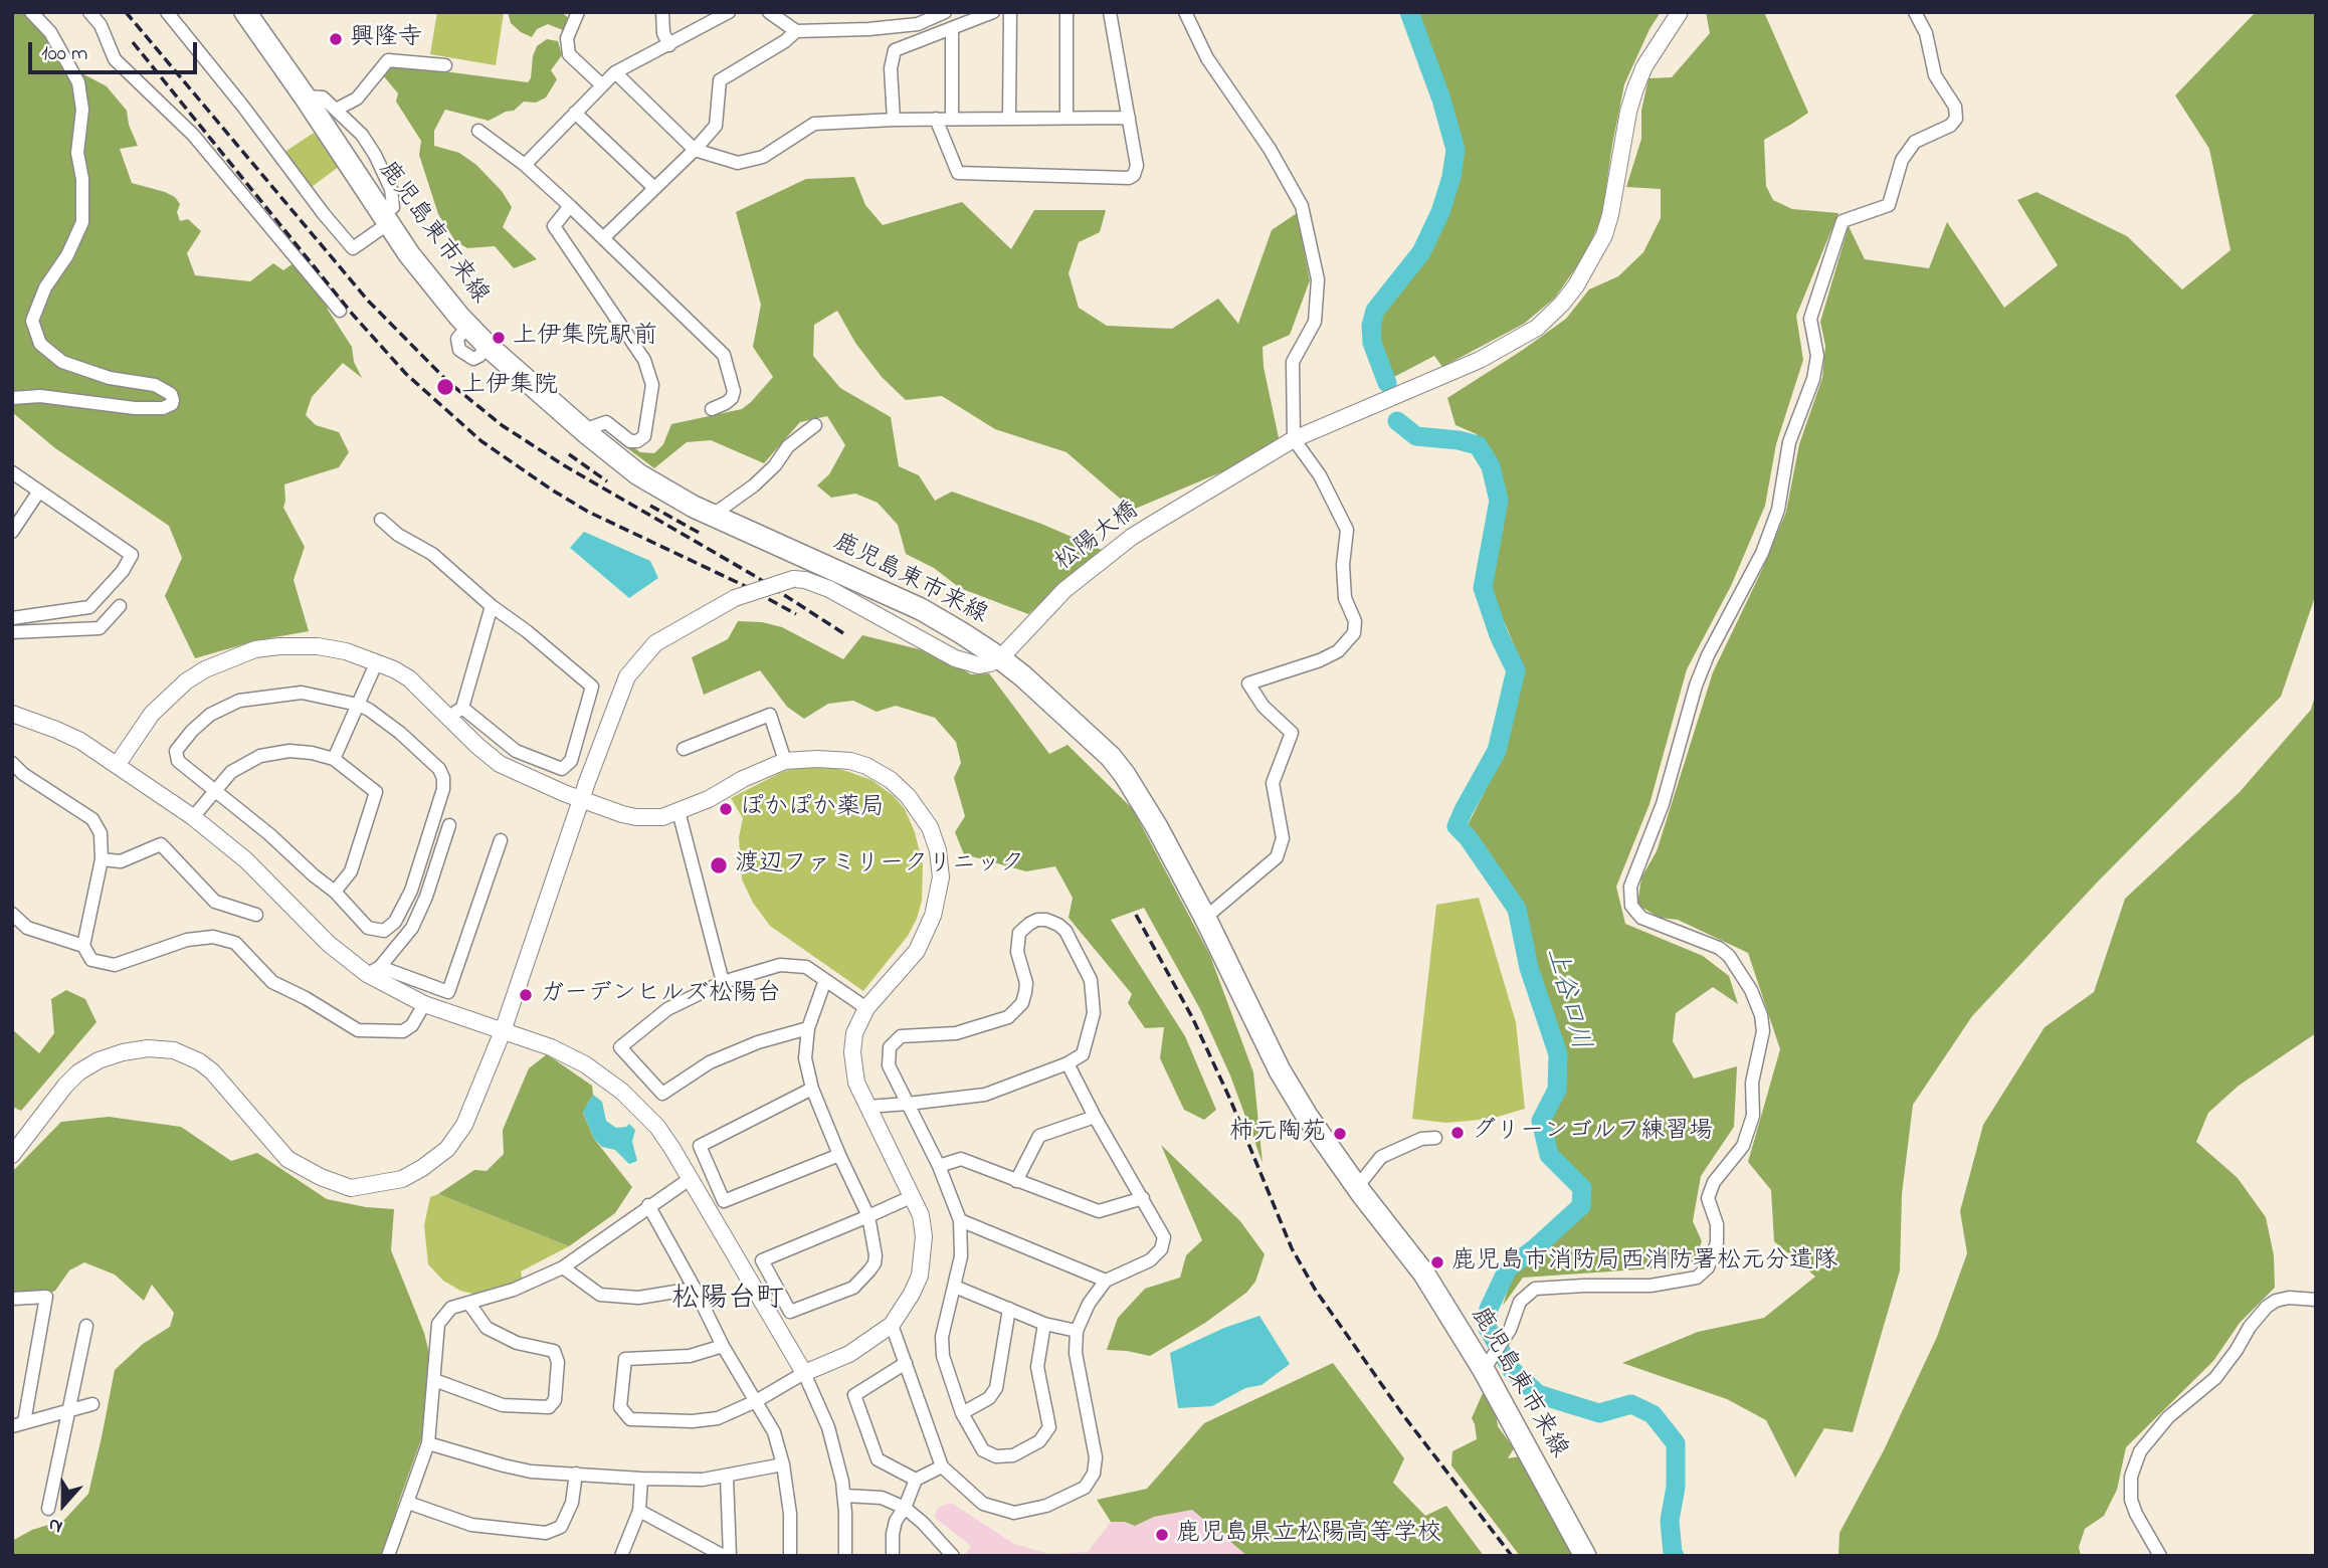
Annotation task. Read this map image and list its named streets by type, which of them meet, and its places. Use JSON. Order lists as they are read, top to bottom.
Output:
{
  "streets": {
    "main road": ["鹿児島東市来線"],
    "street": ["松陽大橋"]
  },
  "crossings": [
    ["鹿児島東市来線", "松陽大橋"]
  ],
  "districts": ["松陽台町"],
  "water": ["上谷口川"],
  "places": [
    "興隆寺",
    "上伊集院駅前",
    "上伊集院",
    "ぽかぽか薬局",
    "渡辺ファミリークリニック",
    "ガーデンヒルズ松陽台",
    "グリーンゴルフ練習場",
    "柿元陶苑",
    "鹿児島市消防局西消防署松元分遣隊",
    "鹿児島県立松陽高等学校"
  ],
  "scale_bar": "100 m",
  "north": "bottom"
}
